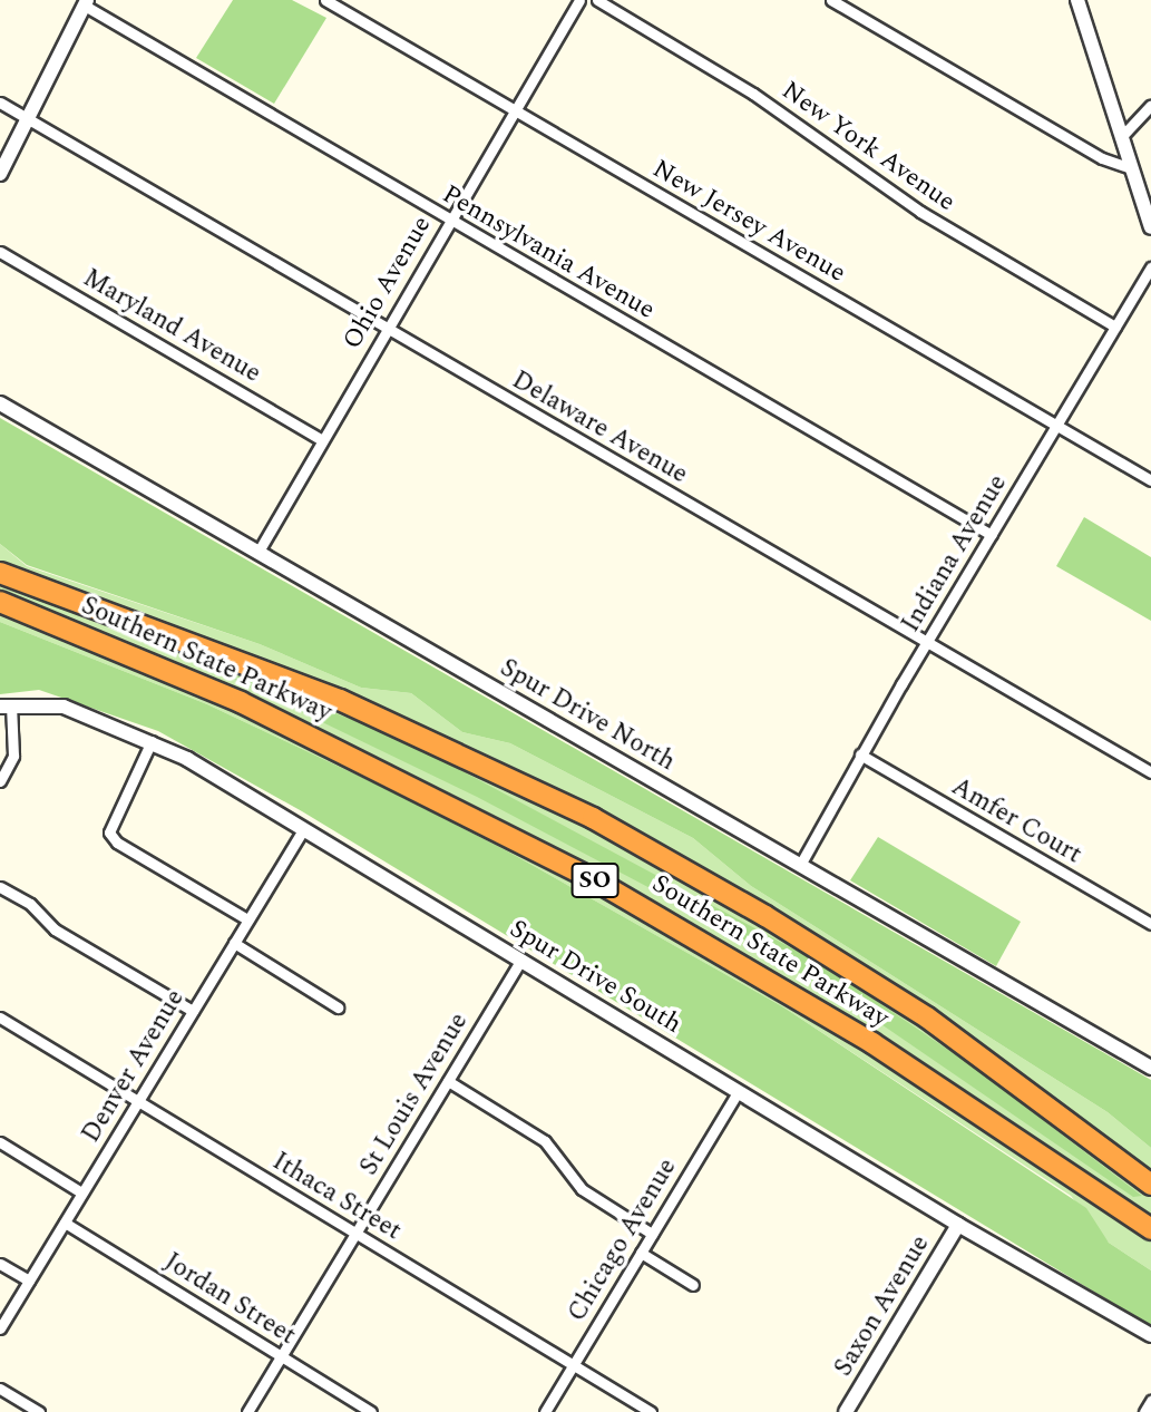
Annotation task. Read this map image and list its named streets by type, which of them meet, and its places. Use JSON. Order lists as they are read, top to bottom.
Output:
{
  "streets": {
    "highway": ["Southern State Parkway", "SO"],
    "street": [
      "New York Avenue",
      "New Jersey Avenue",
      "Pennsylvania Avenue",
      "Ohio Avenue",
      "Maryland Avenue",
      "Delaware Avenue",
      "Indiana Avenue",
      "Spur Drive North",
      "Amfer Court",
      "Spur Drive South",
      "Denver Avenue",
      "St Louis Avenue",
      "Ithaca Street",
      "Chicago Avenue",
      "Jordan Street",
      "Saxon Avenue"
    ]
  },
  "crossings": [
    ["New York Avenue", "Indiana Avenue"],
    ["New Jersey Avenue", "Ohio Avenue"],
    ["New Jersey Avenue", "Indiana Avenue"],
    ["Pennsylvania Avenue", "Ohio Avenue"],
    ["Pennsylvania Avenue", "Indiana Avenue"],
    ["Ohio Avenue", "Maryland Avenue"],
    ["Ohio Avenue", "Delaware Avenue"],
    ["Ohio Avenue", "Spur Drive North"],
    ["Delaware Avenue", "Indiana Avenue"],
    ["Indiana Avenue", "Spur Drive North"],
    ["Indiana Avenue", "Amfer Court"],
    ["Spur Drive South", "Denver Avenue"],
    ["Spur Drive South", "St Louis Avenue"],
    ["Spur Drive South", "Chicago Avenue"],
    ["Spur Drive South", "Saxon Avenue"],
    ["Denver Avenue", "Ithaca Street"],
    ["Denver Avenue", "Jordan Street"],
    ["St Louis Avenue", "Ithaca Street"],
    ["St Louis Avenue", "Jordan Street"],
    ["Ithaca Street", "Chicago Avenue"]
  ]
}
